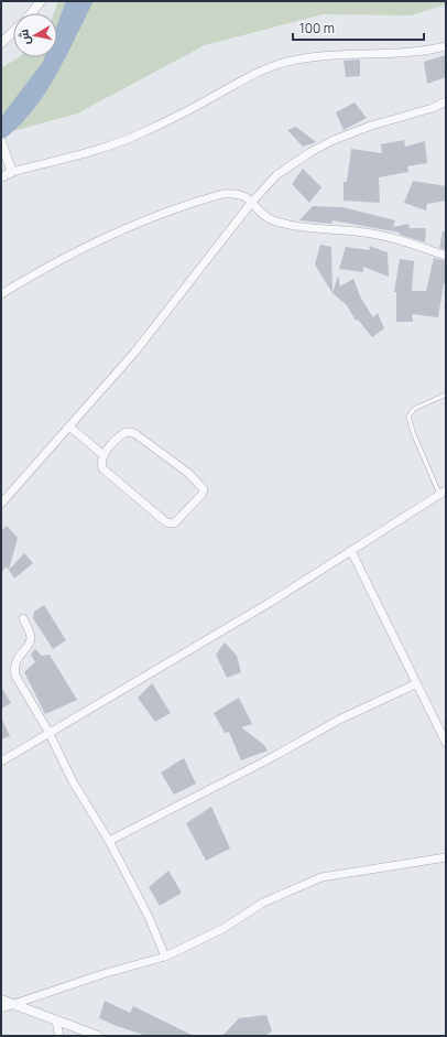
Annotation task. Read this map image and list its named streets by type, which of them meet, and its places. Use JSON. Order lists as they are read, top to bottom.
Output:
{
  "scale_bar": "100 m",
  "north": "left"
}
